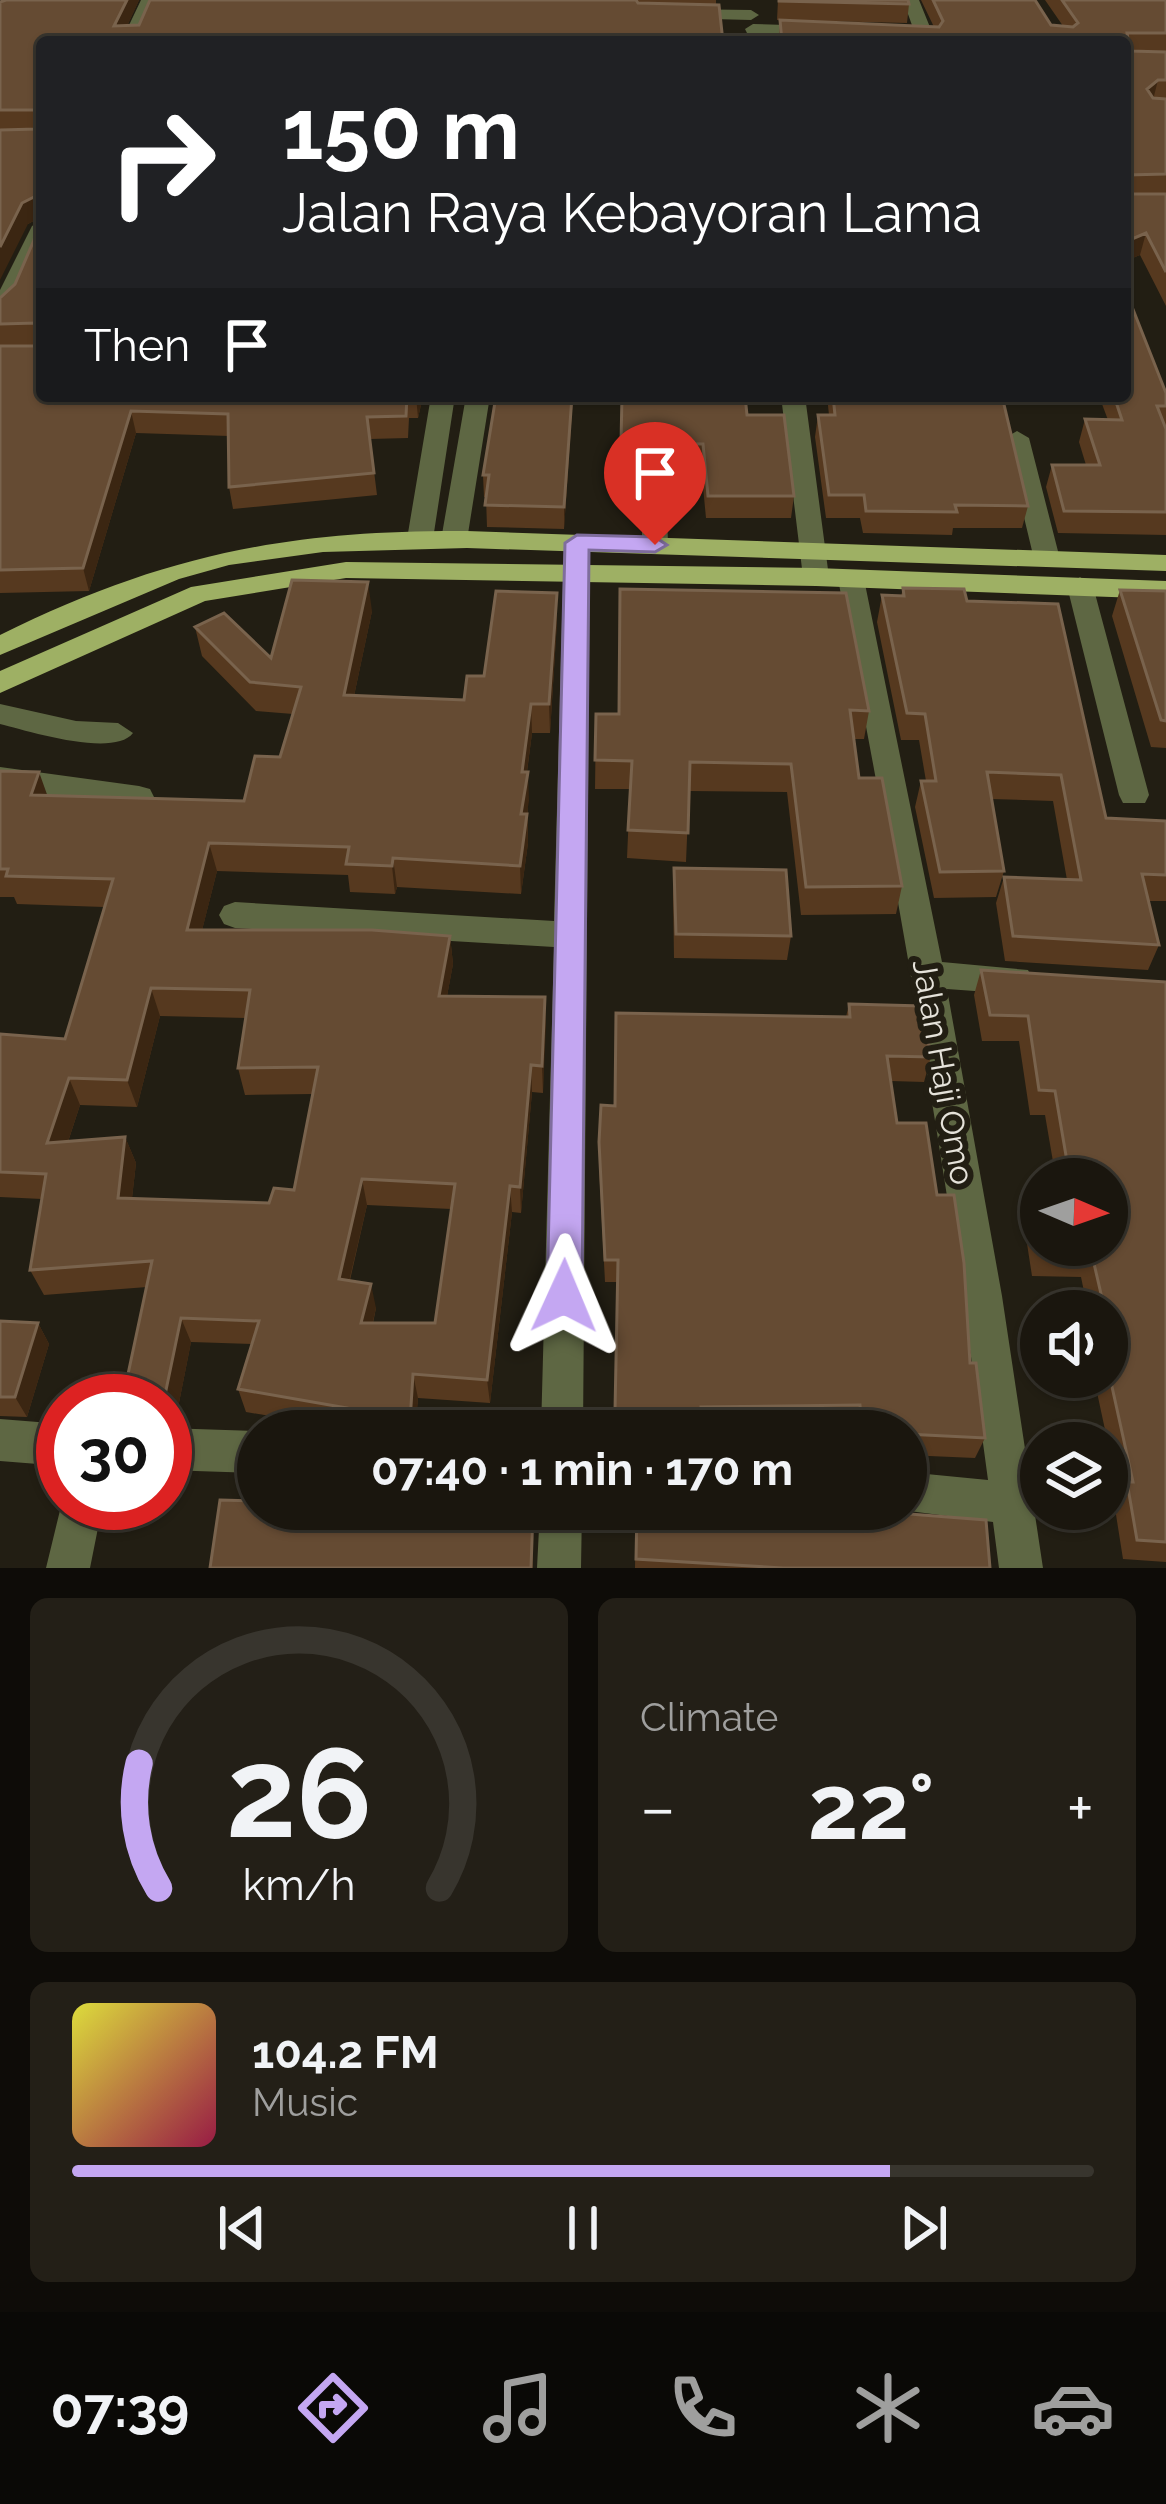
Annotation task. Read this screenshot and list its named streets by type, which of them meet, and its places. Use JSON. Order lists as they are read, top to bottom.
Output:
{
  "streets": {
    "street": ["Jalan Haji Omo"]
  },
  "north": "right",
  "page": {
    "turn": ["150 m", "Jalan Raya Kebayoran Lama"],
    "then": "Then",
    "limit": "30",
    "trip": "07:40 · 1 min · 170 m",
    "tile": "Climate",
    "heat": ["−", "22°", "+"],
    "song": ["104.2 FM", "Music"],
    "tabs": "07:39",
    "gauge": ["26", "km/h"]
  }
}
